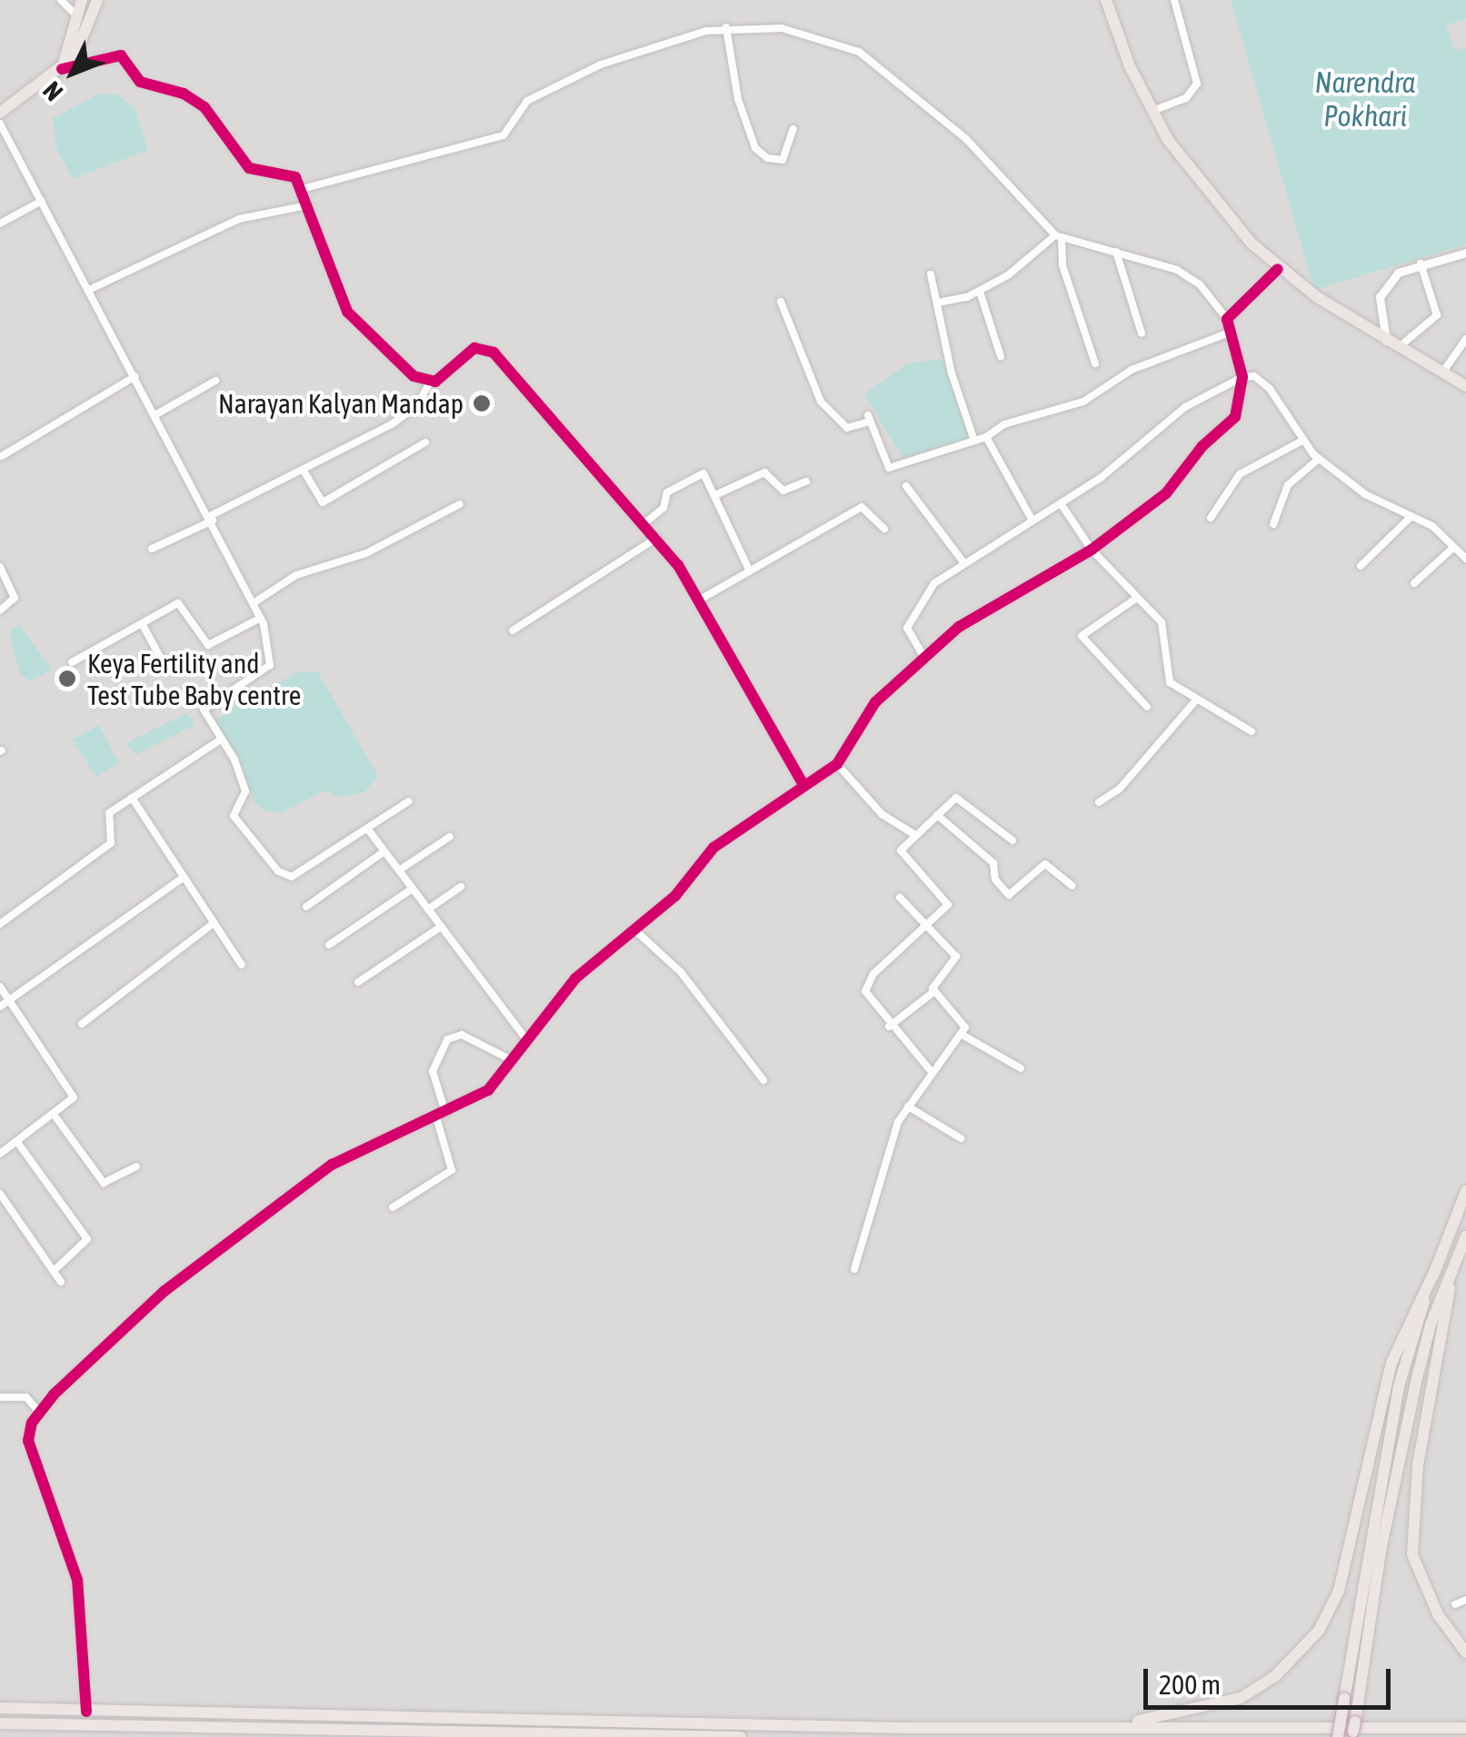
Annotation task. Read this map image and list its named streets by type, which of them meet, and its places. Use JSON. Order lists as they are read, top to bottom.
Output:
{
  "water": ["Narendra Pokhari"],
  "places": ["Narayan Kalyan Mandap", "Keya Fertility and Test Tube Baby centre"],
  "scale_bar": "200 m",
  "north": "bottom left"
}
